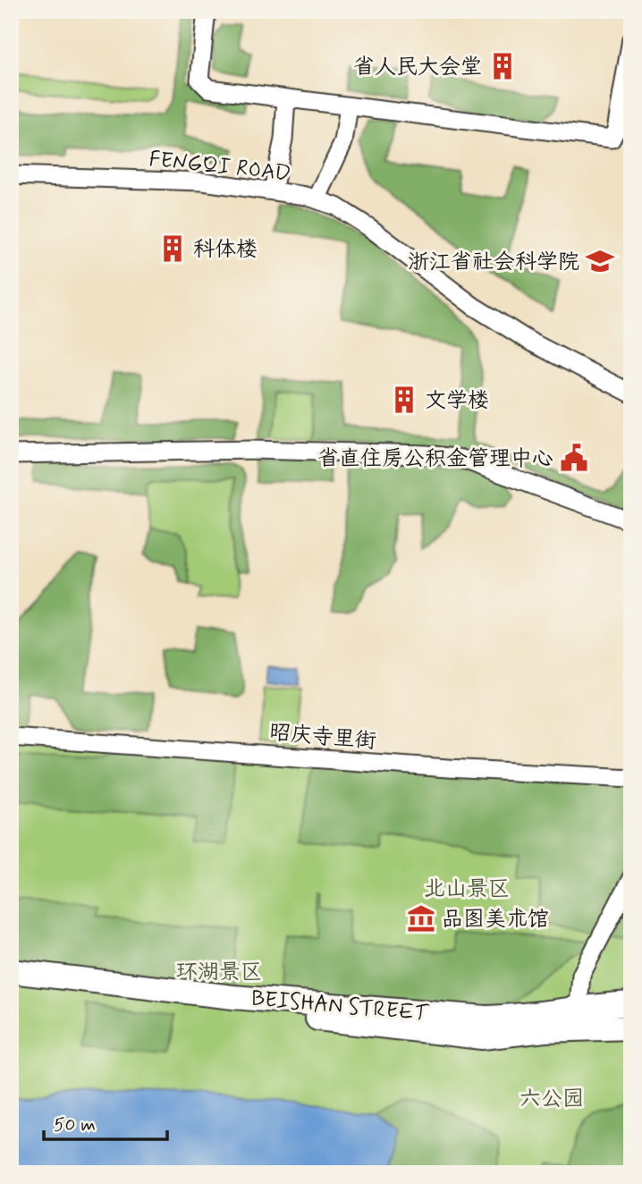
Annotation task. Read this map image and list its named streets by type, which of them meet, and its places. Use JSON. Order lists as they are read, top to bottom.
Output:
{
  "streets": {
    "main road": ["BEISHAN STREET"],
    "street": ["FENGQI ROAD", "昭庆寺里街"]
  },
  "parks": ["北山景区", "环湖景区", "六公园"],
  "places": {
    "building": ["省人民大会堂", "科体楼", "文学楼"],
    "school or university": ["浙江省社会科学院"],
    "public building": ["省直住房公积金管理中心"],
    "museum": ["品图美术馆"]
  },
  "scale_bar": "50 m"
}
